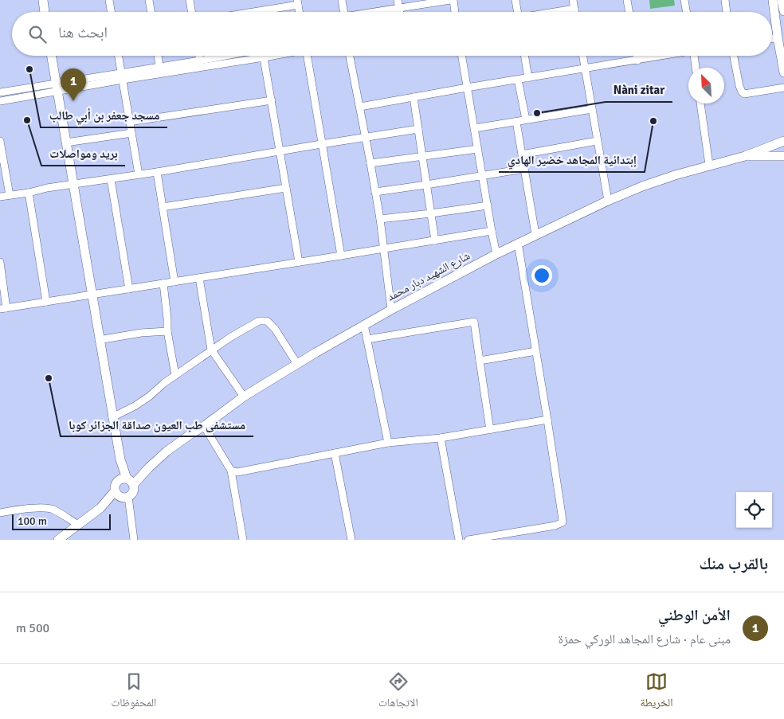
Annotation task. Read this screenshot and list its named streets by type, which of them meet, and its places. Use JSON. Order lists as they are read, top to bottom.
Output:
{
  "streets": {
    "street": ["شارع الشهيد دبار محمد"]
  },
  "places": [
    "مسجد جعفر بن أبي طالب",
    "Nàni zitar",
    "بريد ومواصلات",
    "إبتدائية المجاهد خضير الهادي",
    "مستشفى طب العيون صداقة الجزائر كوبا"
  ],
  "scale_bar": "100 m",
  "north": "top left",
  "page": {
    "search": "ابحث هنا",
    "pins": "1",
    "scale": "100 m",
    "heading": "بالقرب منك",
    "list": [
      {
        "mark": "1",
        "name": "الأمن الوطني",
        "note": "مبنى عام · شارع المجاهد الوركي حمزة",
        "value": "500 m"
      }
    ],
    "nav": ["الخريطة", "الاتجاهات", "المحفوظات"]
  }
}
